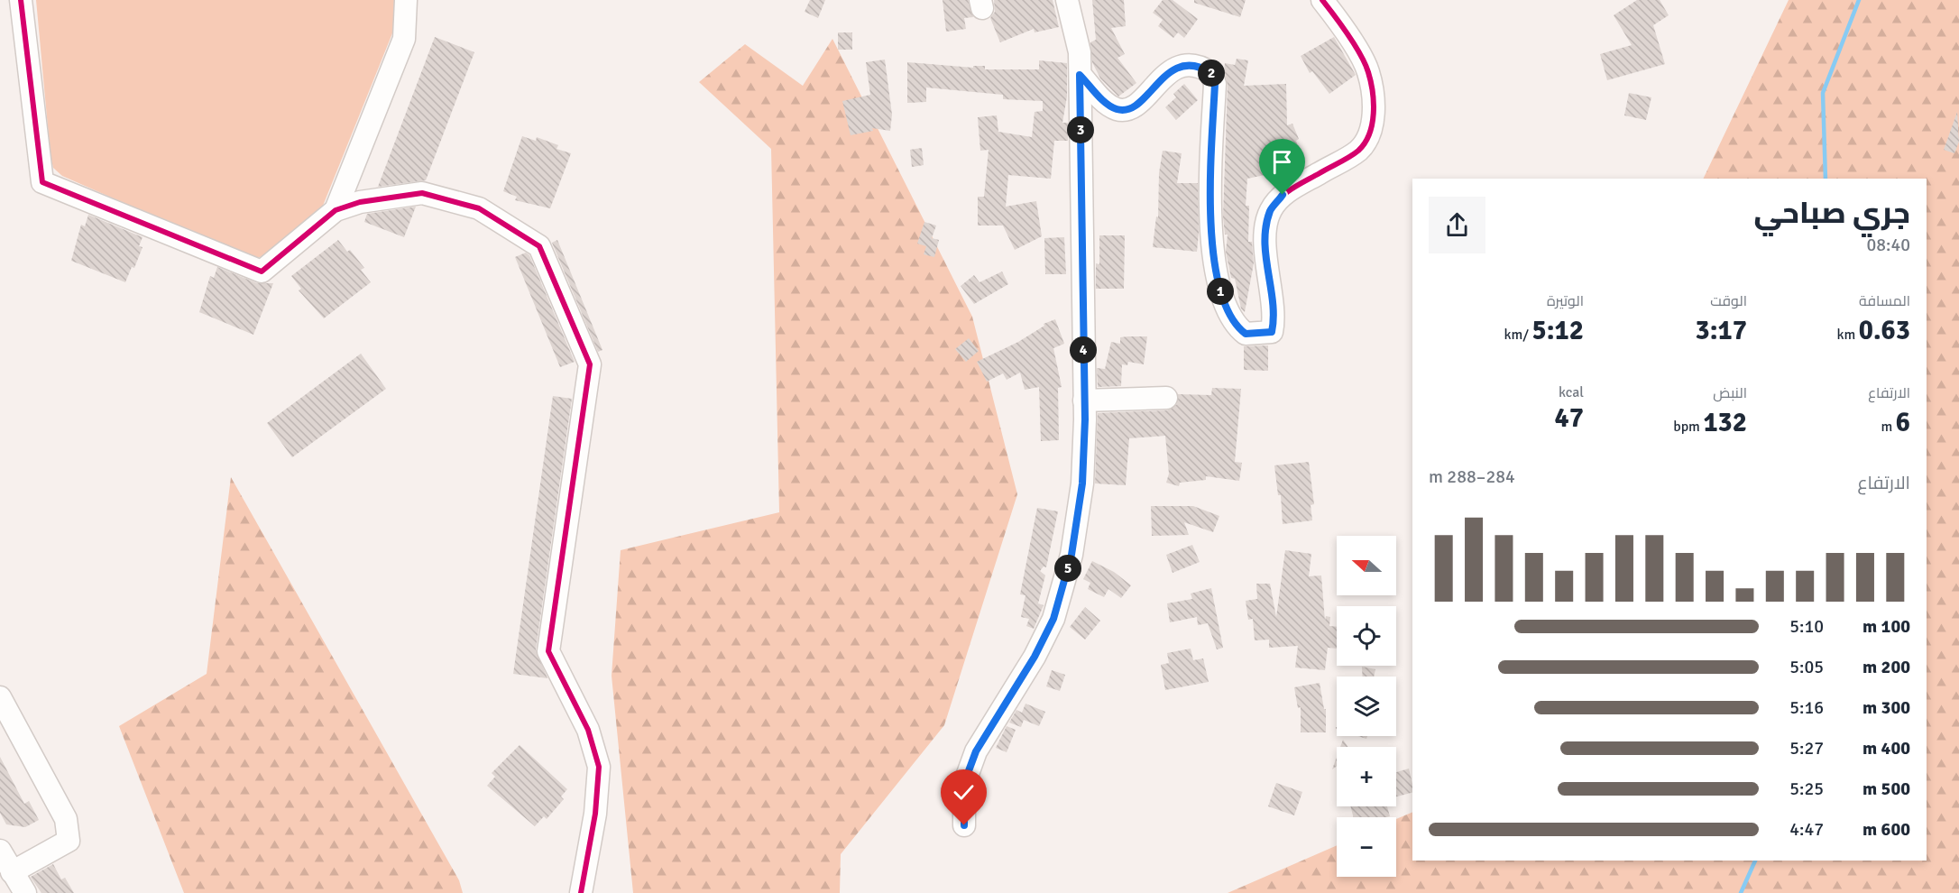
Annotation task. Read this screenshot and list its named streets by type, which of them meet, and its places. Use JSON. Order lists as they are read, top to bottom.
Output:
{
  "north": "left",
  "page": {
    "pins": [
      "2",
      "3",
      "1",
      "4",
      "5"
    ],
    "heading": ["جري صباحي", "08:40"],
    "stats": [
      ["المسافة", "0.63 km"],
      ["الوقت", "3:17"],
      ["الوتيرة", "5:12 /km"],
      ["الارتفاع", "6 m"],
      ["النبض", "132 bpm"],
      ["kcal", "47"]
    ],
    "chart": ["الارتفاع", "284–288 m"],
    "map_buttons": ["+", "−"],
    "list": [
      {
        "name": "100 m",
        "note": "5:10"
      },
      {
        "name": "200 m",
        "note": "5:05"
      },
      {
        "name": "300 m",
        "note": "5:16"
      },
      {
        "name": "400 m",
        "note": "5:27"
      },
      {
        "name": "500 m",
        "note": "5:25"
      },
      {
        "name": "600 m",
        "note": "4:47"
      }
    ]
  }
}
